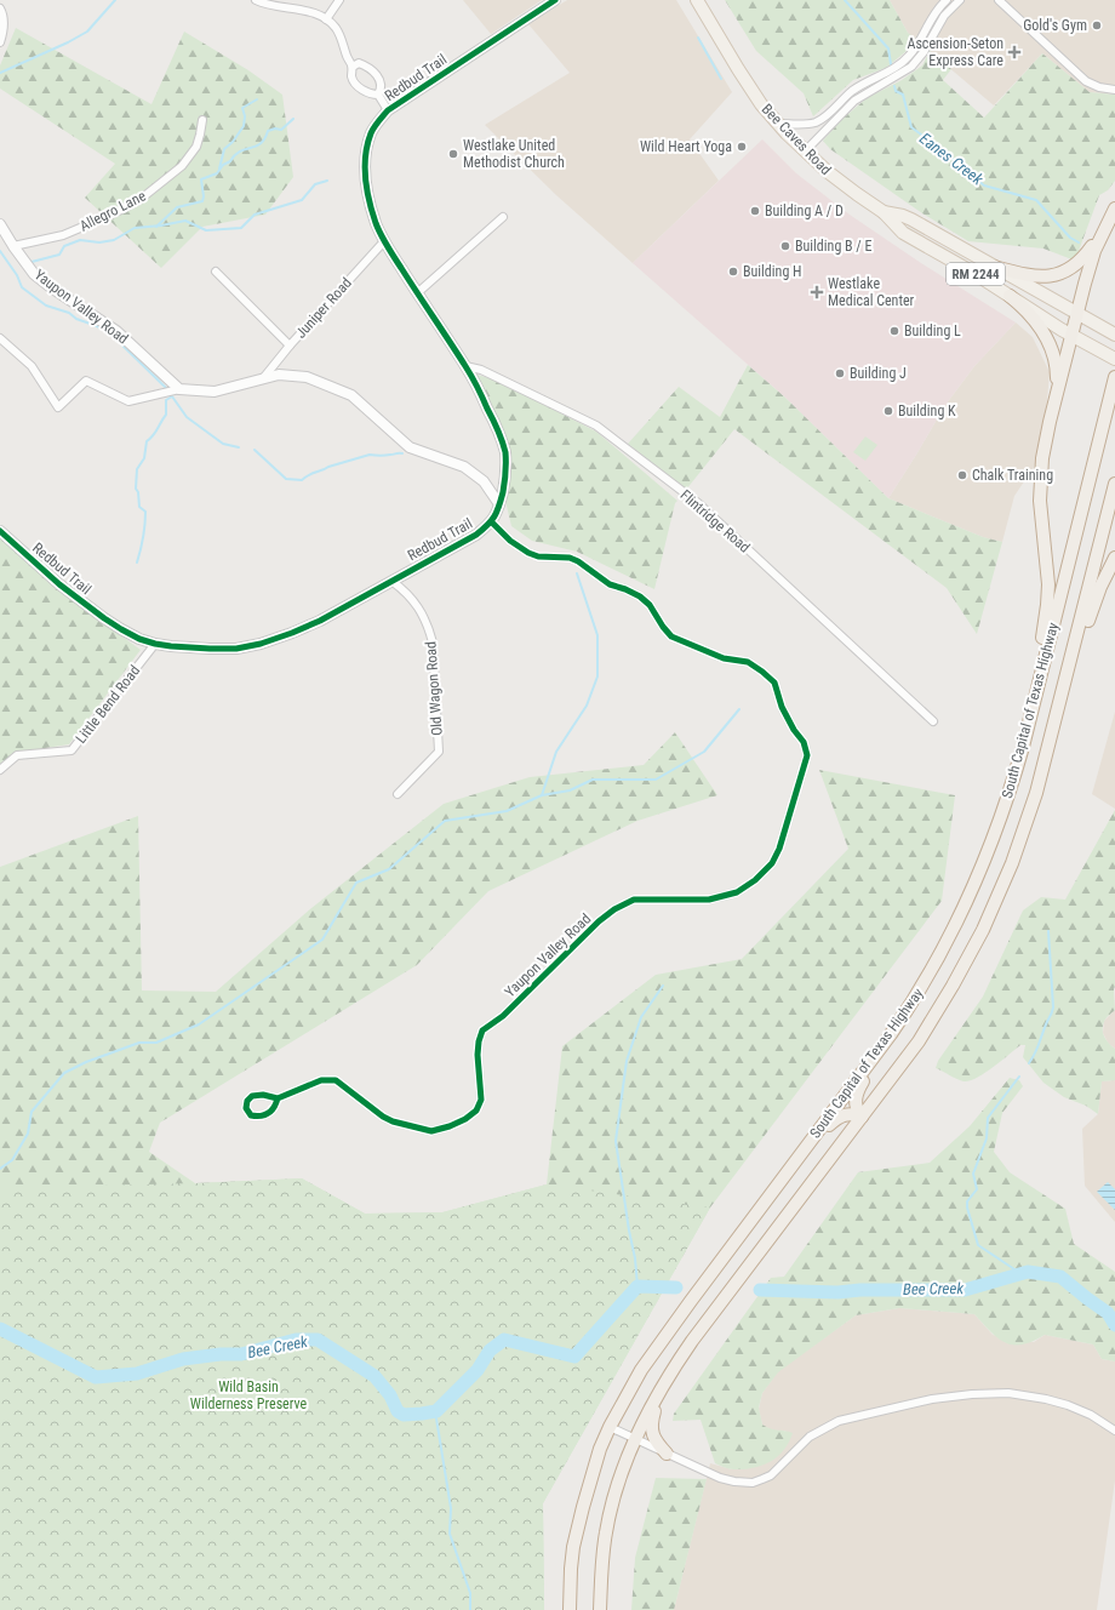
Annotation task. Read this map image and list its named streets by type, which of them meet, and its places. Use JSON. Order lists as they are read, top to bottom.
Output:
{
  "streets": {
    "highway": ["South Capital of Texas Highway"],
    "main road": ["Bee Caves Road", "RM 2244"],
    "street": [
      "Redbud Trail",
      "Allegro Lane",
      "Yaupon Valley Road",
      "Juniper Road",
      "Flintridge Road",
      "Old Wagon Road",
      "Little Bend Road"
    ]
  },
  "crossings": [
    ["Redbud Trail", "Yaupon Valley Road"],
    ["Redbud Trail", "Juniper Road"],
    ["Redbud Trail", "Flintridge Road"],
    ["Redbud Trail", "Old Wagon Road"],
    ["Redbud Trail", "Little Bend Road"],
    ["Allegro Lane", "Yaupon Valley Road"]
  ],
  "water": ["Eanes Creek", "Bee Creek"],
  "parks": ["Wild Basin Wilderness Preserve"],
  "places": {
    "other": [
      "Gold's Gym",
      "Wild Heart Yoga",
      "Westlake United Methodist Church",
      "Building A / D",
      "Building B / E",
      "Building H",
      "Building L",
      "Building J",
      "Building K",
      "Chalk Training"
    ],
    "health": ["Ascension-Seton Express Care", "Westlake Medical Center"]
  }
}
